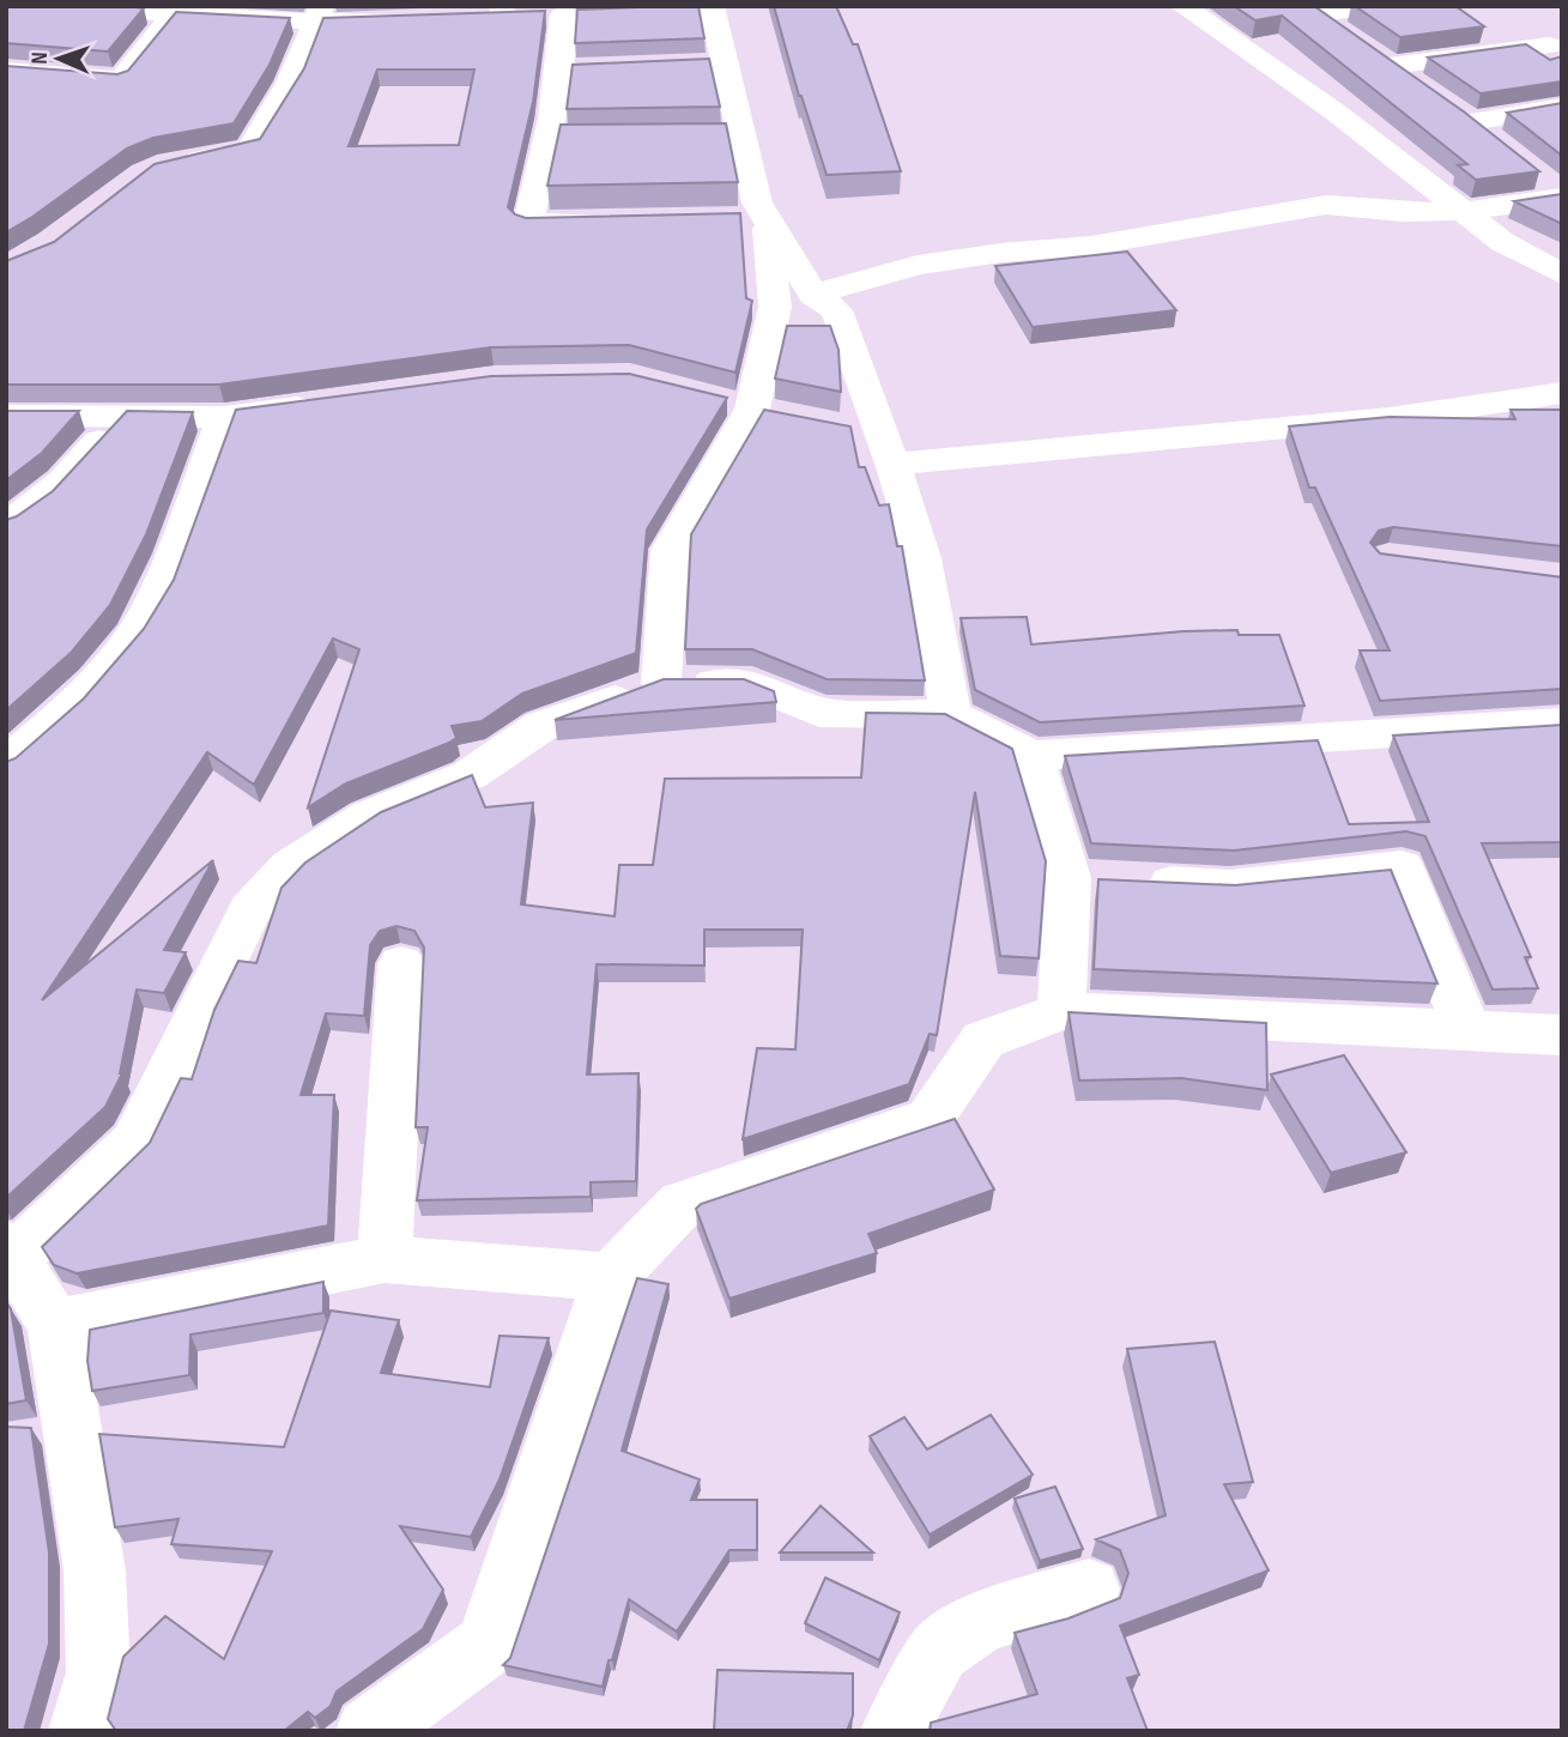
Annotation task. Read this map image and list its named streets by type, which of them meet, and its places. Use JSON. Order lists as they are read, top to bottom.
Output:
{
  "north": "left"
}
